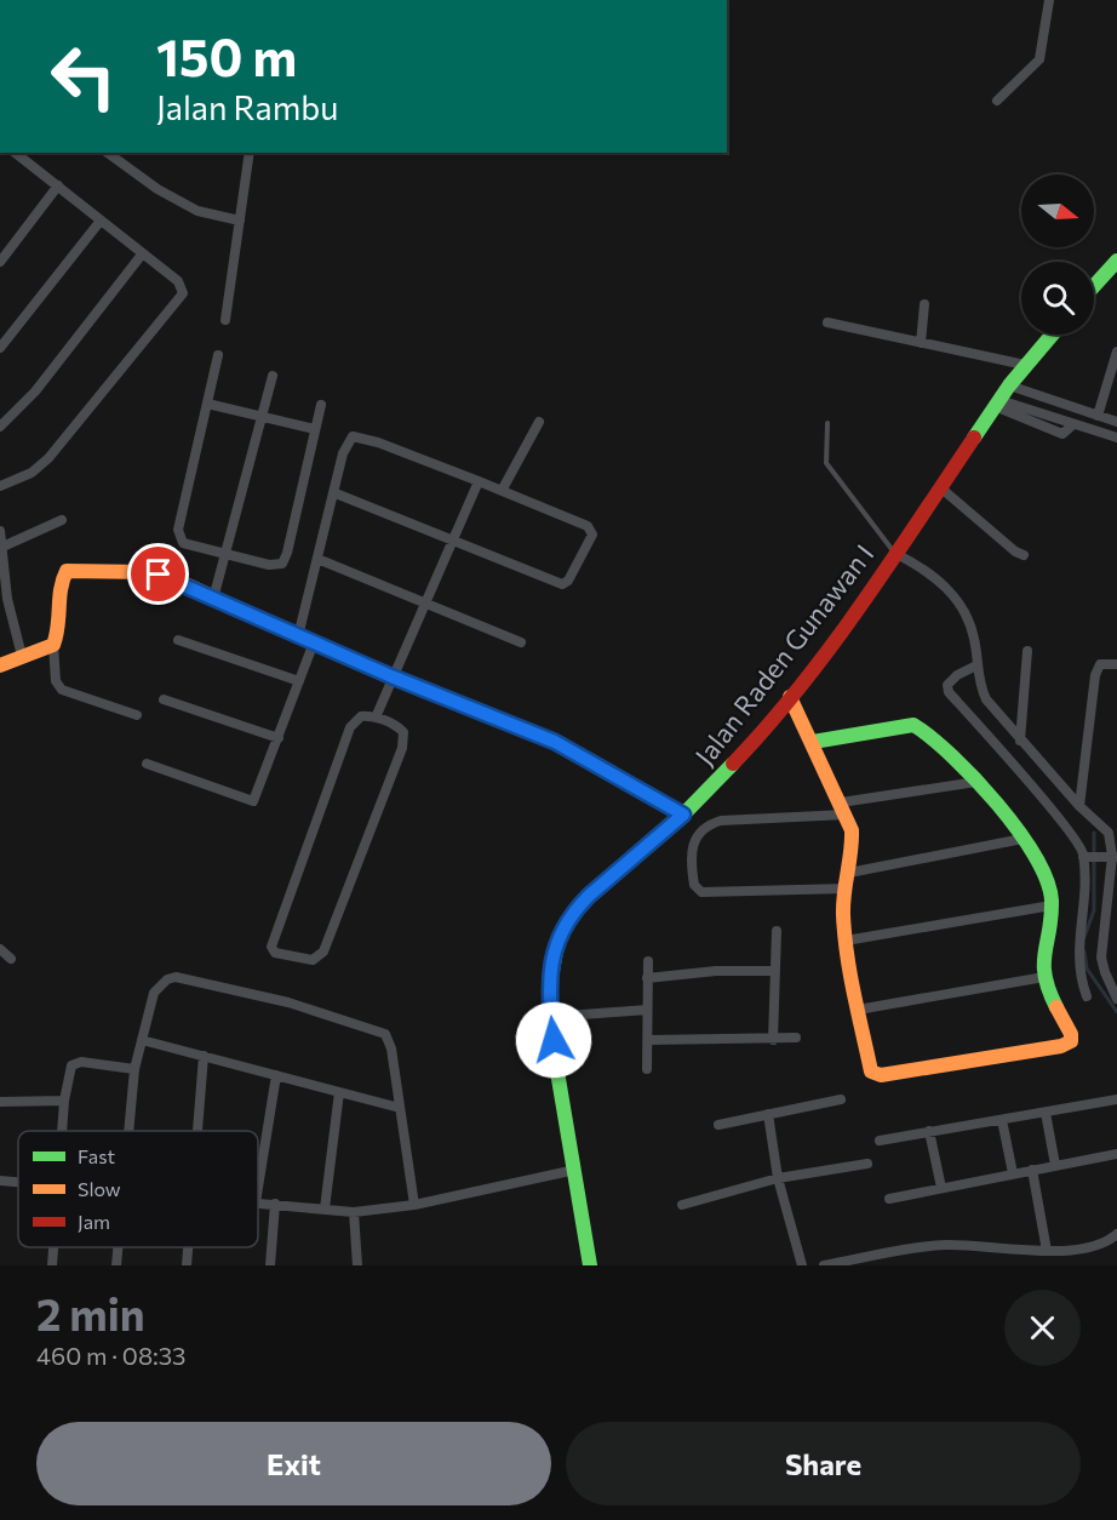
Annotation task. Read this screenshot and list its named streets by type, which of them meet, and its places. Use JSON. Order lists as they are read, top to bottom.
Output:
{
  "streets": {
    "main road": ["Jalan Raden Gunawan I"]
  },
  "legend": ["Fast", "Slow", "Jam"],
  "north": "right",
  "page": {
    "turn": ["150 m", "Jalan Rambu"],
    "heading": ["2 min", "460 m · 08:33"],
    "buttons": ["Exit", "Share"]
  }
}
